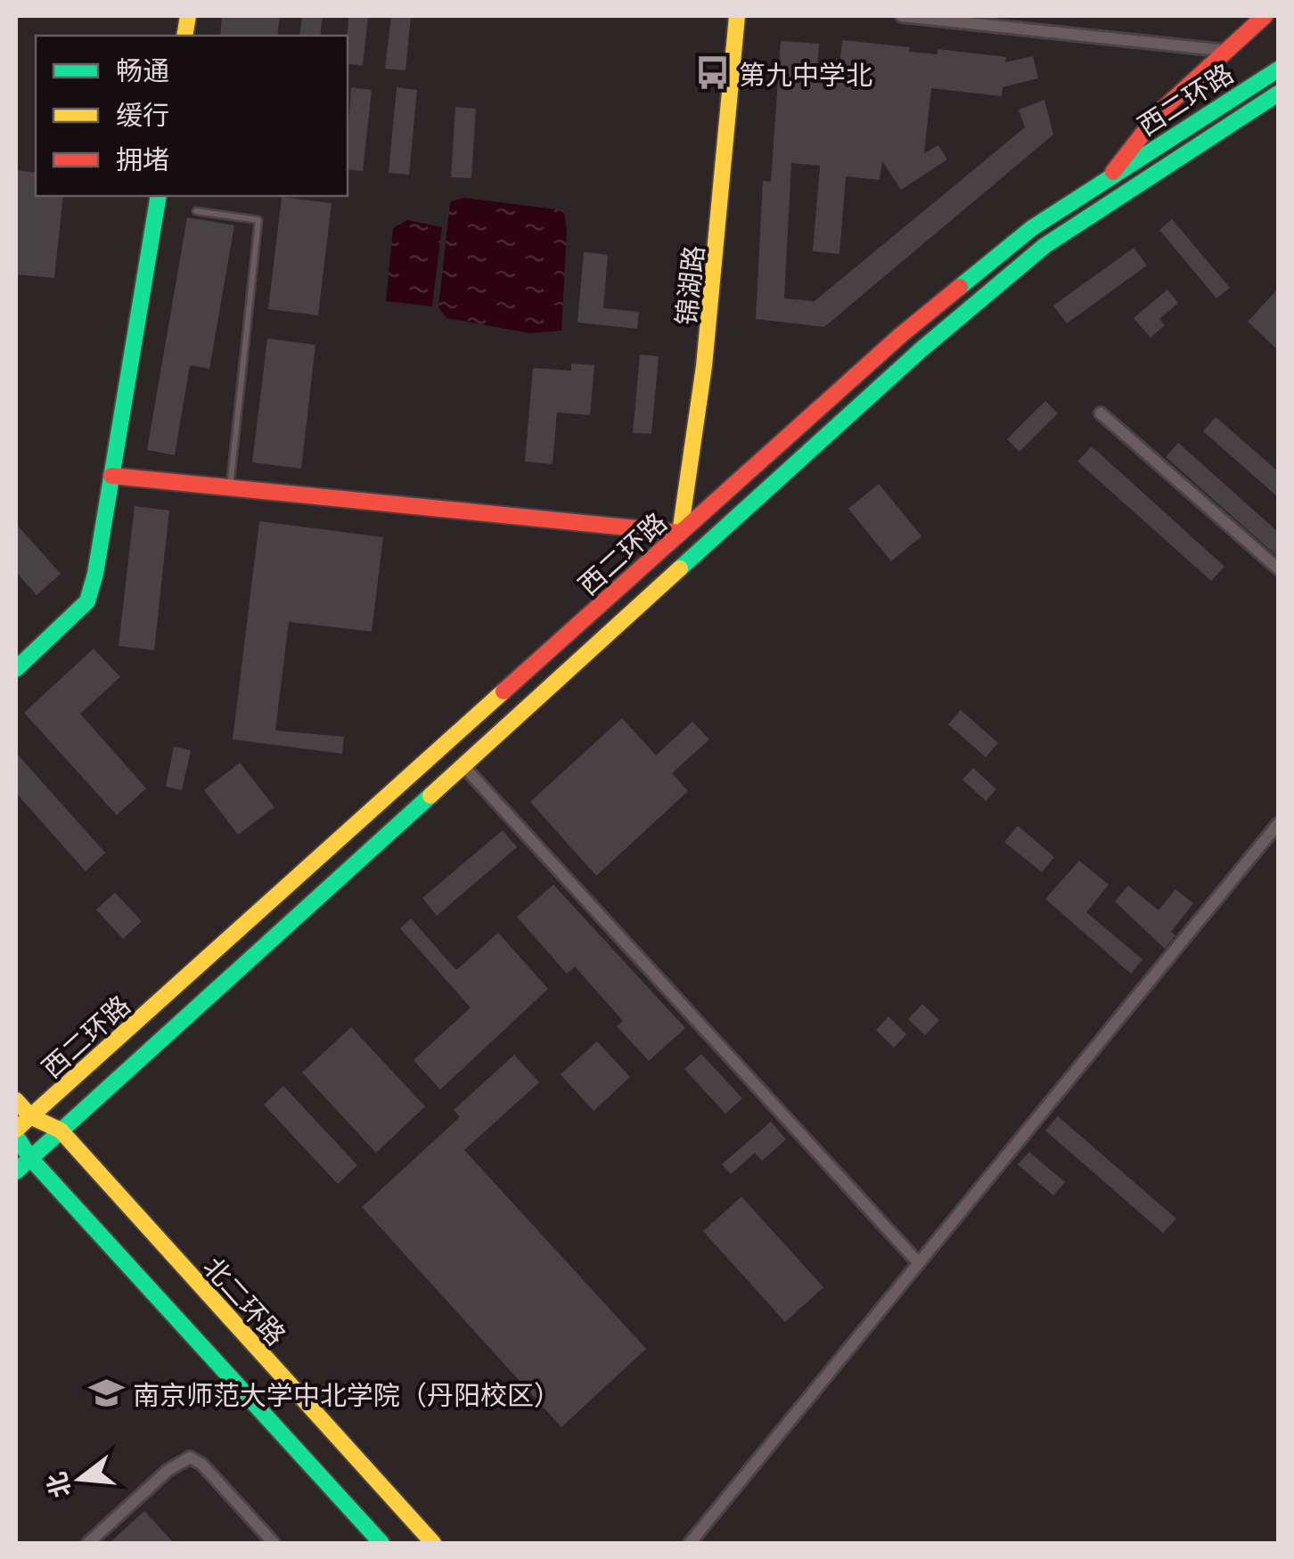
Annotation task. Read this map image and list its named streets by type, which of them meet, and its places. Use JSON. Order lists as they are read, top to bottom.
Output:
{
  "streets": {
    "main road": ["西二环路", "锦湖路", "北二环路"]
  },
  "crossings": [
    ["西二环路", "锦湖路"],
    ["西二环路", "北二环路"]
  ],
  "places": {
    "bus stop": ["第九中学北"],
    "school or university": ["南京师范大学中北学院（丹阳校区）"]
  },
  "legend": ["畅通", "缓行", "拥堵"],
  "north": "left"
}
